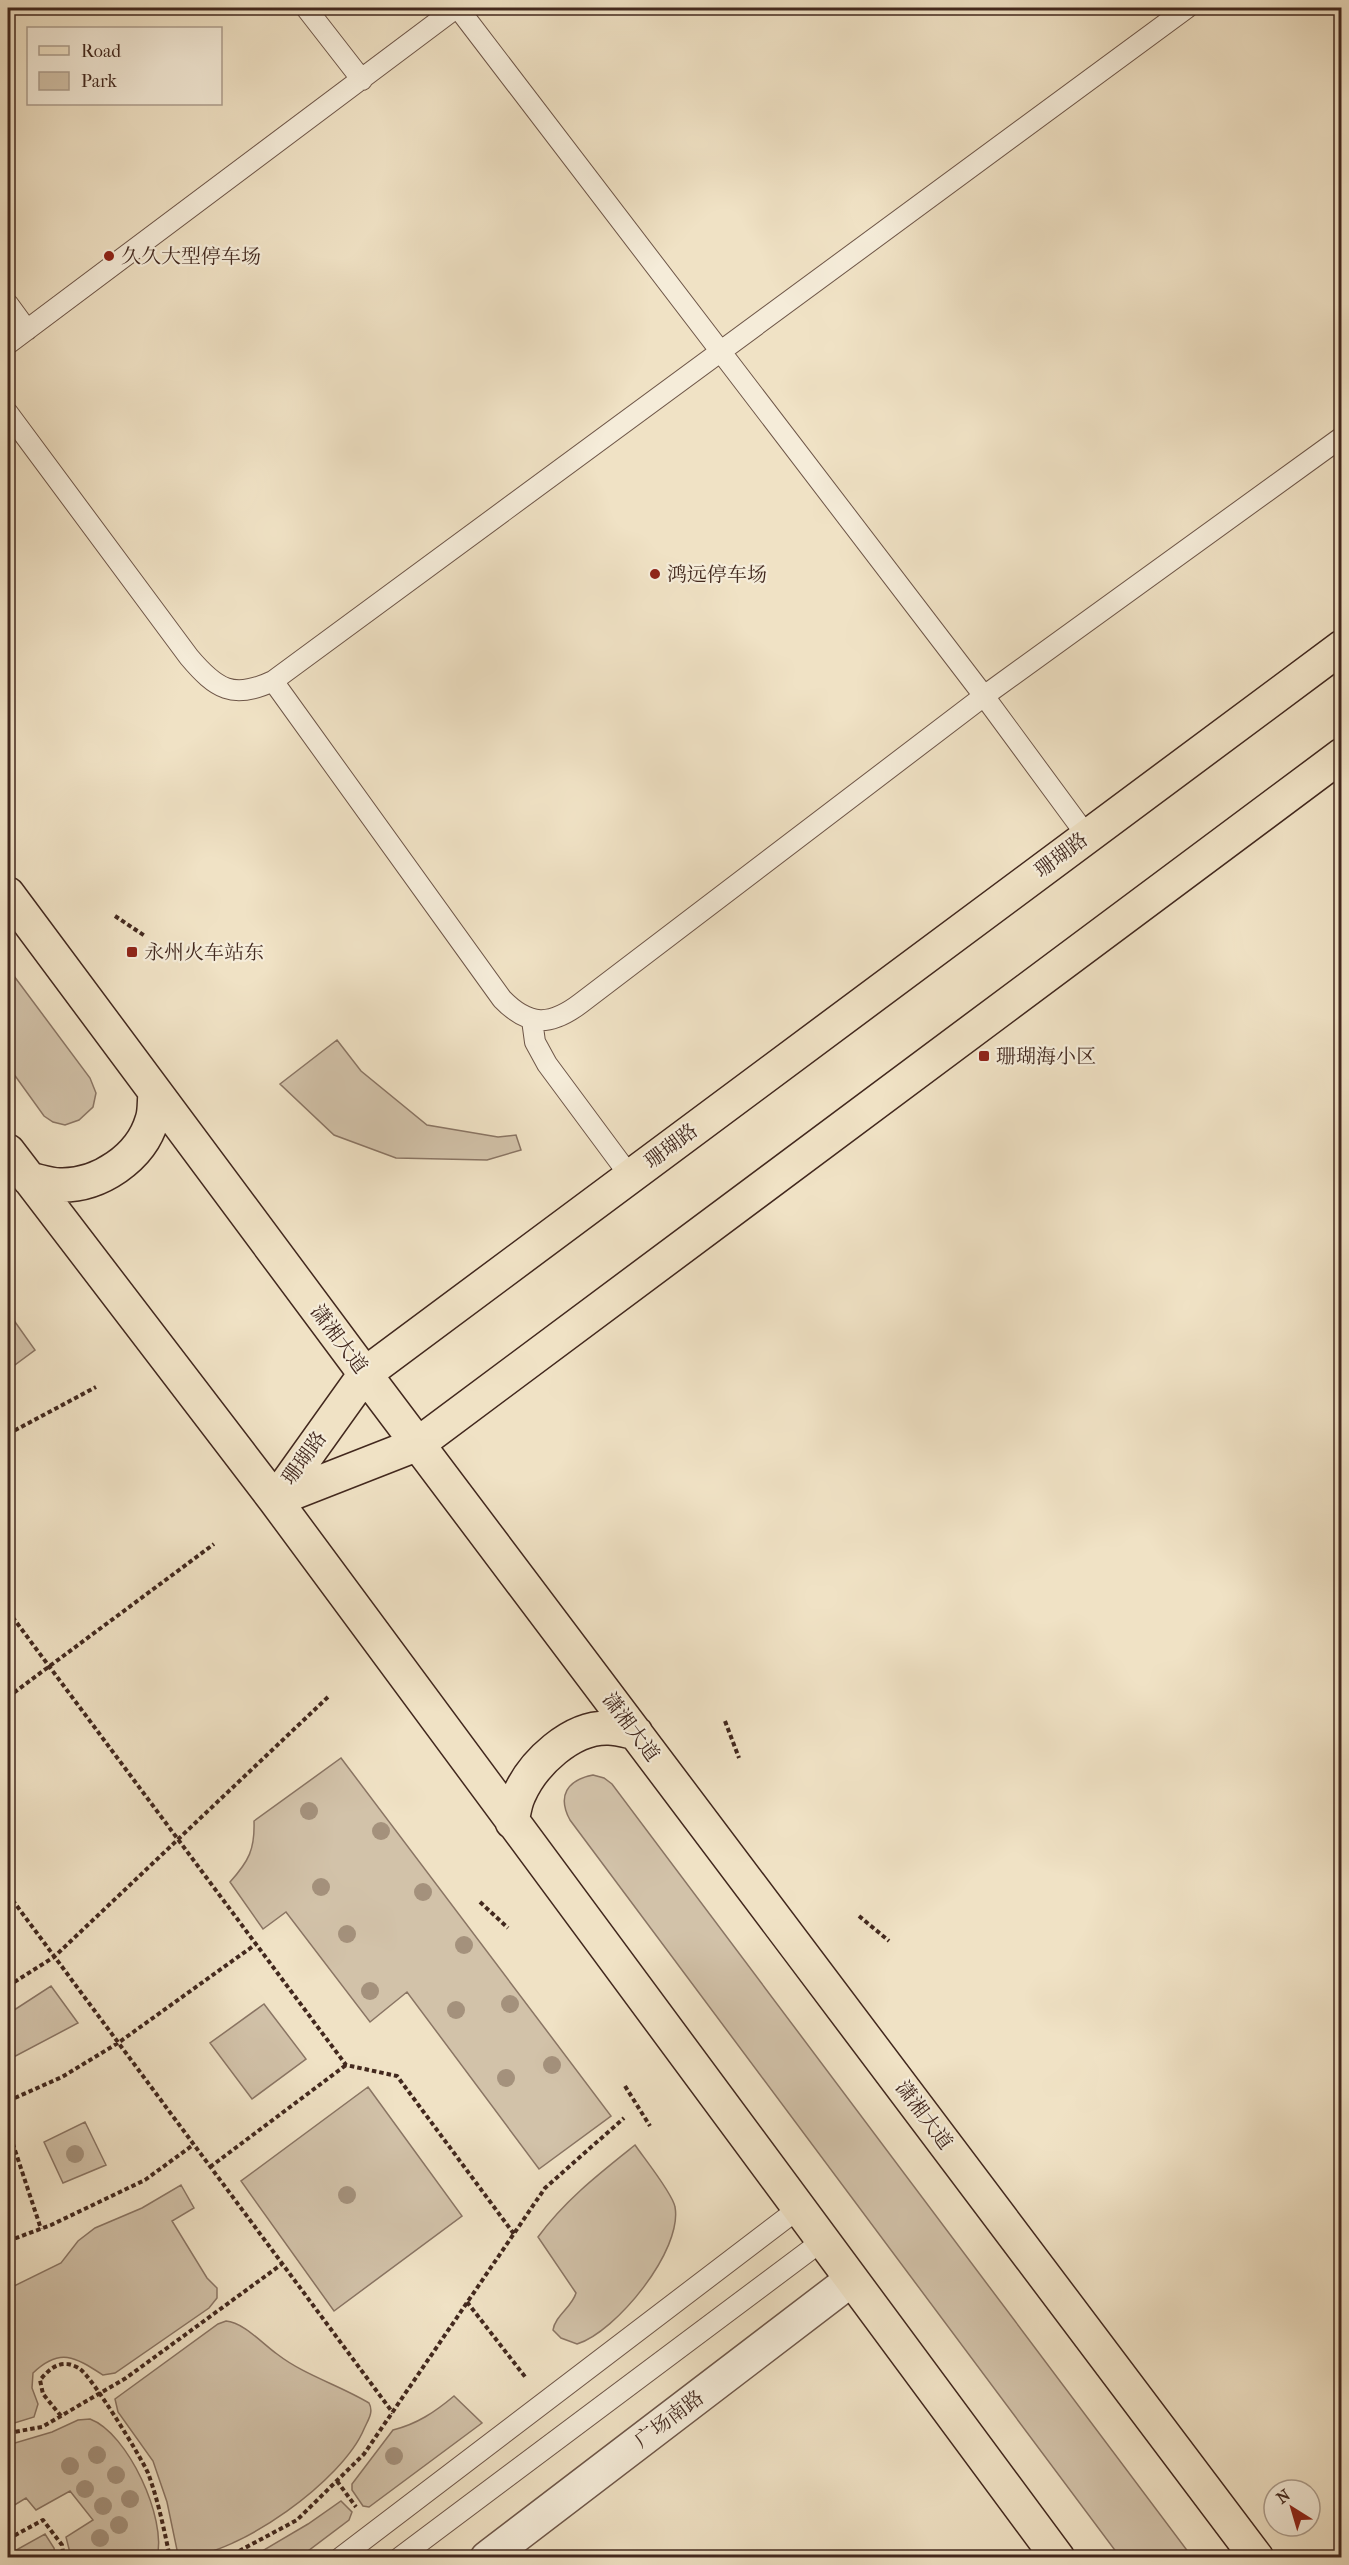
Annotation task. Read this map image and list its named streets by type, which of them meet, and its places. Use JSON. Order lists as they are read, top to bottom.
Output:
{
  "streets": {
    "main road": ["珊瑚路", "潇湘大道"],
    "street": ["广场南路"]
  },
  "crossings": [
    ["珊瑚路", "潇湘大道"]
  ],
  "places": {
    "other": ["久久大型停车场", "鸿远停车场"],
    "transit": ["永州火车站东", "珊瑚海小区"]
  },
  "legend": ["Road", "Park"],
  "north": "top left"
}
